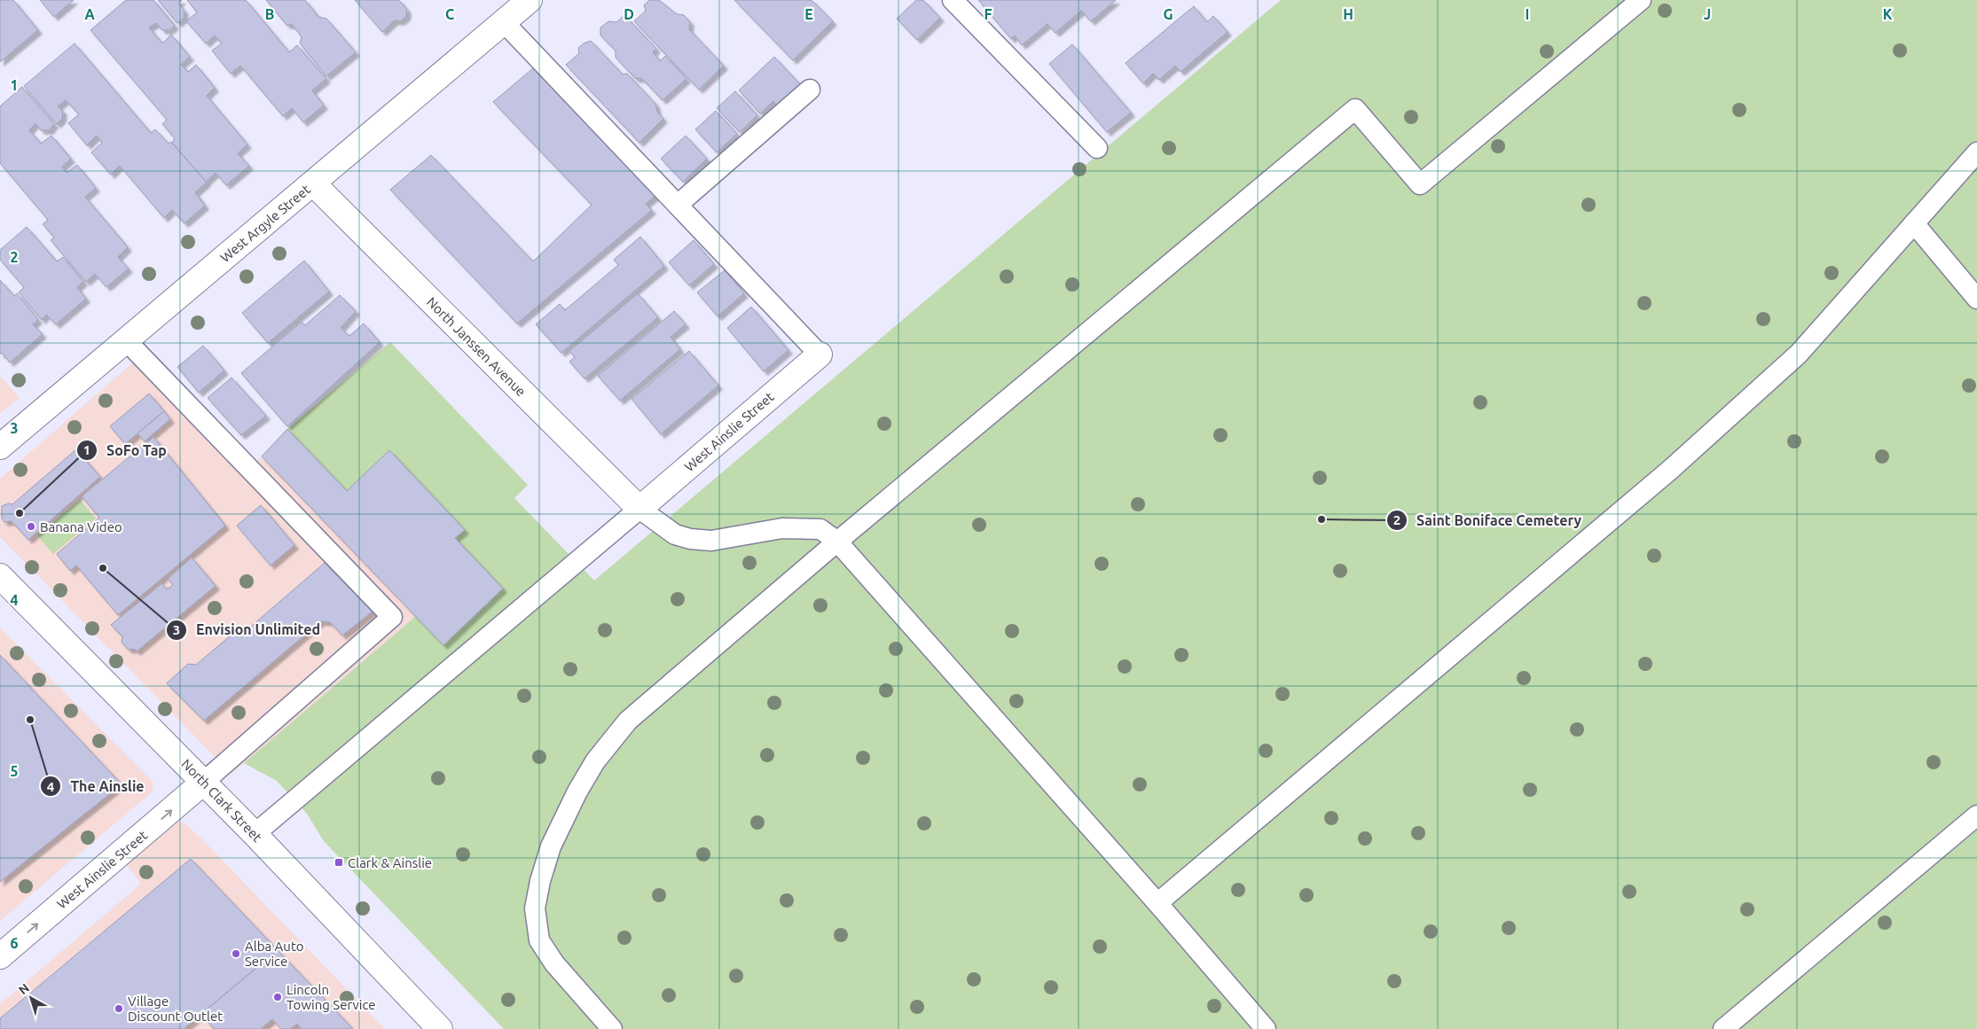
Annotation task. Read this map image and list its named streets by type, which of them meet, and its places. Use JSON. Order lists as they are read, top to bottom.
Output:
{
  "streets": {
    "street": [
      "West Argyle Street",
      "North Janssen Avenue",
      "West Ainslie Street",
      "North Clark Street"
    ]
  },
  "crossings": [
    ["West Argyle Street", "North Janssen Avenue"],
    ["North Janssen Avenue", "West Ainslie Street"],
    ["West Ainslie Street", "North Clark Street"]
  ],
  "one_way": ["West Ainslie Street"],
  "places": {
    "other": [
      "SoFo Tap",
      "Saint Boniface Cemetery",
      "Banana Video",
      "Envision Unlimited",
      "The Ainslie",
      "Alba Auto Service",
      "Lincoln Towing Service",
      "Village Discount Outlet"
    ],
    "transit": ["Clark & Ainslie"]
  },
  "north": "top left",
  "grid": {
    "columns": [
      "A",
      "B",
      "C",
      "D",
      "E",
      "F",
      "G",
      "H",
      "I",
      "J",
      "K"
    ],
    "rows": [
      "1",
      "2",
      "3",
      "4",
      "5",
      "6"
    ]
  }
}
